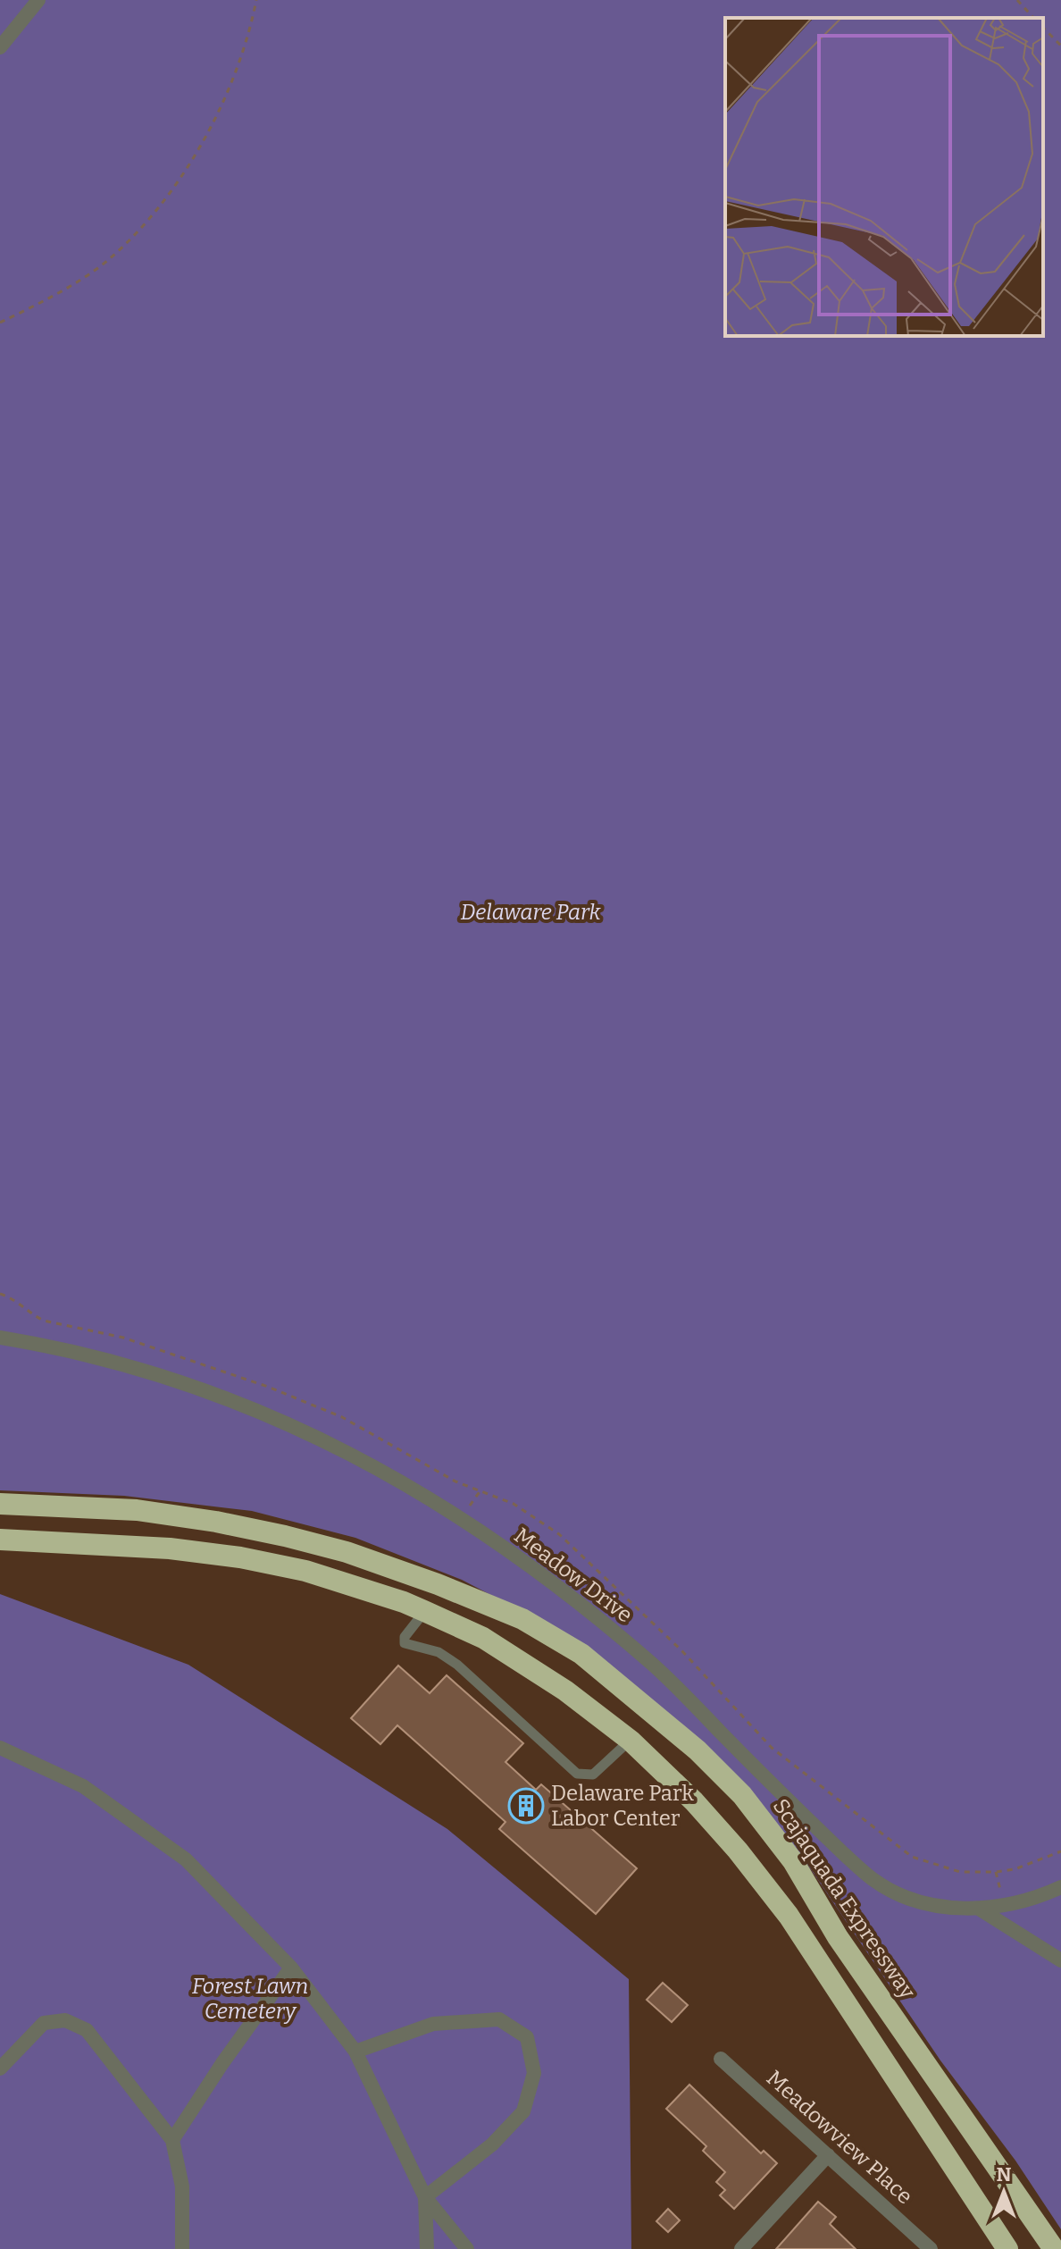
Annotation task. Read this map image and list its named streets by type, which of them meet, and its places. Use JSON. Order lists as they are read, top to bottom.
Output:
{
  "streets": {
    "highway": ["Scajaquada Expressway"],
    "street": ["Meadow Drive", "Meadowview Place"]
  },
  "parks": ["Delaware Park", "Forest Lawn Cemetery"],
  "places": {
    "building": ["Delaware Park Labor Center"]
  },
  "north": "top"
}
